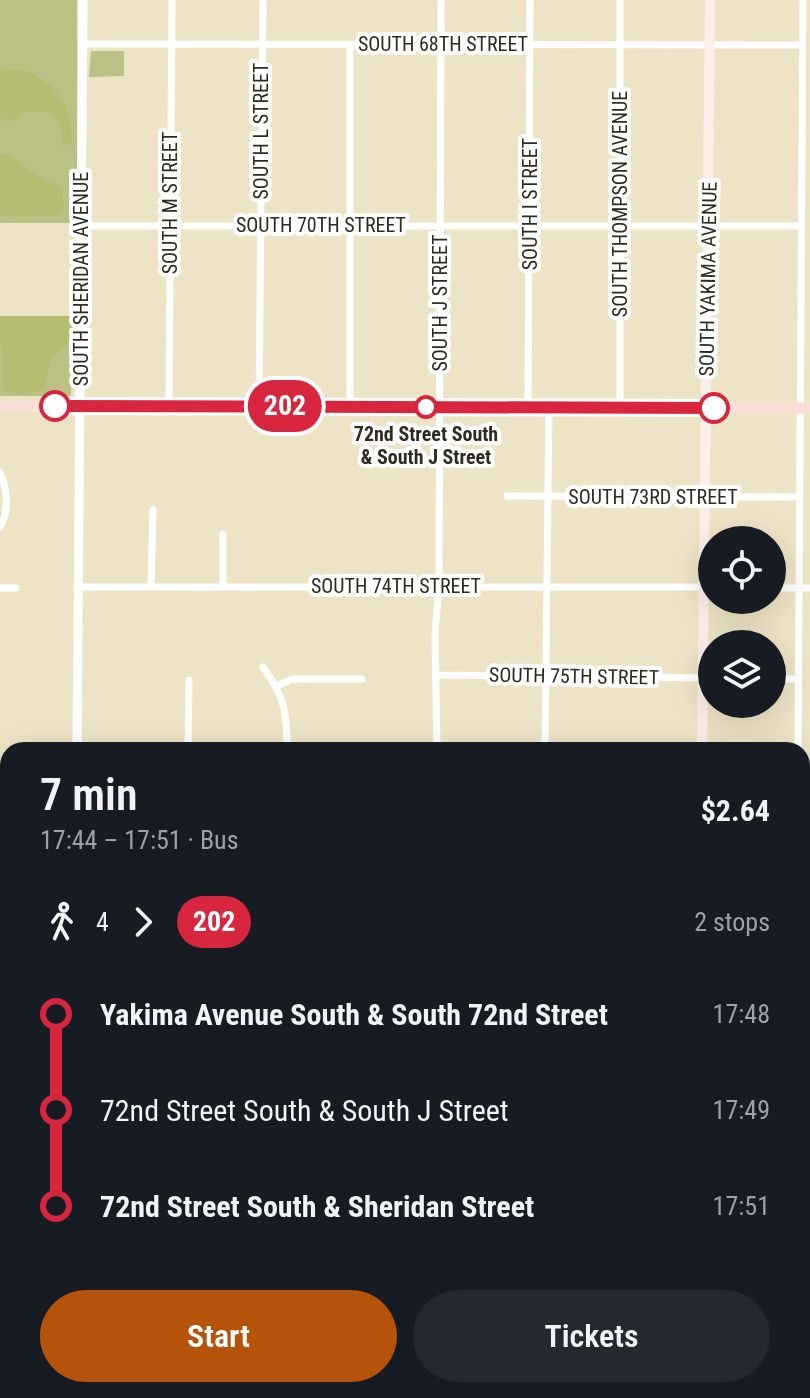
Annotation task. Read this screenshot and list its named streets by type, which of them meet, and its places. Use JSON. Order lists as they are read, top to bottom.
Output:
{
  "streets": {
    "main road": ["SOUTH YAKIMA AVENUE"],
    "street": [
      "SOUTH 68TH STREET",
      "SOUTH L STREET",
      "SOUTH M STREET",
      "SOUTH I STREET",
      "SOUTH THOMPSON AVENUE",
      "SOUTH 70TH STREET",
      "SOUTH SHERIDAN AVENUE",
      "SOUTH J STREET",
      "SOUTH 73RD STREET",
      "SOUTH 74TH STREET",
      "SOUTH 75TH STREET"
    ]
  },
  "crossings": [
    ["SOUTH 68TH STREET", "SOUTH L STREET"],
    ["SOUTH 68TH STREET", "SOUTH M STREET"],
    ["SOUTH 68TH STREET", "SOUTH I STREET"],
    ["SOUTH 68TH STREET", "SOUTH THOMPSON AVENUE"],
    ["SOUTH 68TH STREET", "SOUTH SHERIDAN AVENUE"],
    ["SOUTH 68TH STREET", "SOUTH YAKIMA AVENUE"],
    ["SOUTH 68TH STREET", "SOUTH J STREET"],
    ["SOUTH L STREET", "SOUTH 70TH STREET"],
    ["SOUTH M STREET", "SOUTH 70TH STREET"],
    ["SOUTH I STREET", "SOUTH 70TH STREET"],
    ["SOUTH THOMPSON AVENUE", "SOUTH 70TH STREET"],
    ["SOUTH 70TH STREET", "SOUTH SHERIDAN AVENUE"],
    ["SOUTH 70TH STREET", "SOUTH YAKIMA AVENUE"],
    ["SOUTH 70TH STREET", "SOUTH J STREET"],
    ["SOUTH SHERIDAN AVENUE", "SOUTH 74TH STREET"],
    ["SOUTH YAKIMA AVENUE", "SOUTH 73RD STREET"],
    ["SOUTH J STREET", "SOUTH 74TH STREET"],
    ["SOUTH J STREET", "SOUTH 75TH STREET"]
  ],
  "places": ["72nd Street South & South J Street"],
  "lines": ["bus line 202"],
  "page": {
    "on_map": "202",
    "heading": ["7 min", "17:44 – 17:51 · Bus", "$2.64"],
    "legs": ["4", "202", "2 stops"],
    "list": [
      {
        "name": "Yakima Avenue South & South 72nd Street",
        "value": "17:48"
      },
      {
        "name": "72nd Street South & South J Street",
        "value": "17:49"
      },
      {
        "name": "72nd Street South & Sheridan Street",
        "value": "17:51"
      }
    ],
    "buttons": ["Start", "Tickets"]
  }
}
